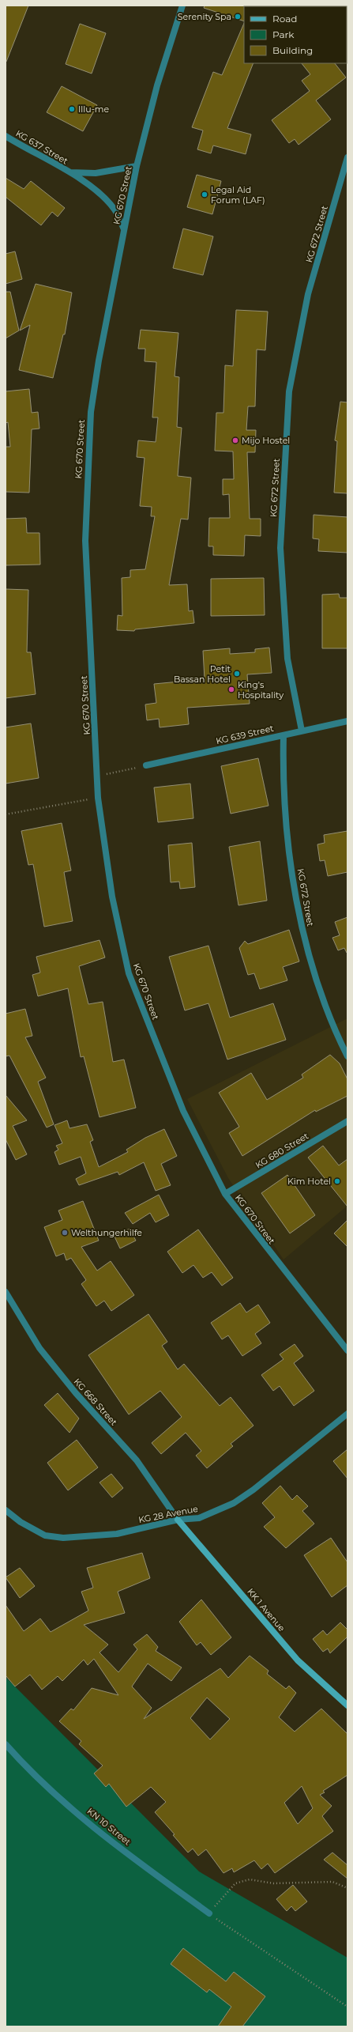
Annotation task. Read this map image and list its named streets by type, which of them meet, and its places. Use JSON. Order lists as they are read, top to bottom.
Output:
{
  "streets": {
    "main road": ["KK 1 Avenue"],
    "street": [
      "KG 637 Street",
      "KG 670 Street",
      "KG 672 Street",
      "KG 639 Street",
      "KG 680 Street",
      "KG 668 Street",
      "KG 28 Avenue",
      "KN 10 Street"
    ]
  },
  "crossings": [
    ["KG 637 Street", "KG 670 Street"],
    ["KG 670 Street", "KG 680 Street"],
    ["KG 672 Street", "KG 639 Street"],
    ["KG 668 Street", "KG 28 Avenue"],
    ["KG 668 Street", "KK 1 Avenue"],
    ["KG 28 Avenue", "KK 1 Avenue"]
  ],
  "places": [
    "Serenity Spa",
    "Illu-me",
    "Legal Aid Forum (LAF)",
    "Mijo Hostel",
    "Petit Bassan Hotel",
    "King's Hospitality",
    "Kim Hotel",
    "Welthungerhilfe"
  ],
  "legend": ["Road", "Park", "Building"]
}
